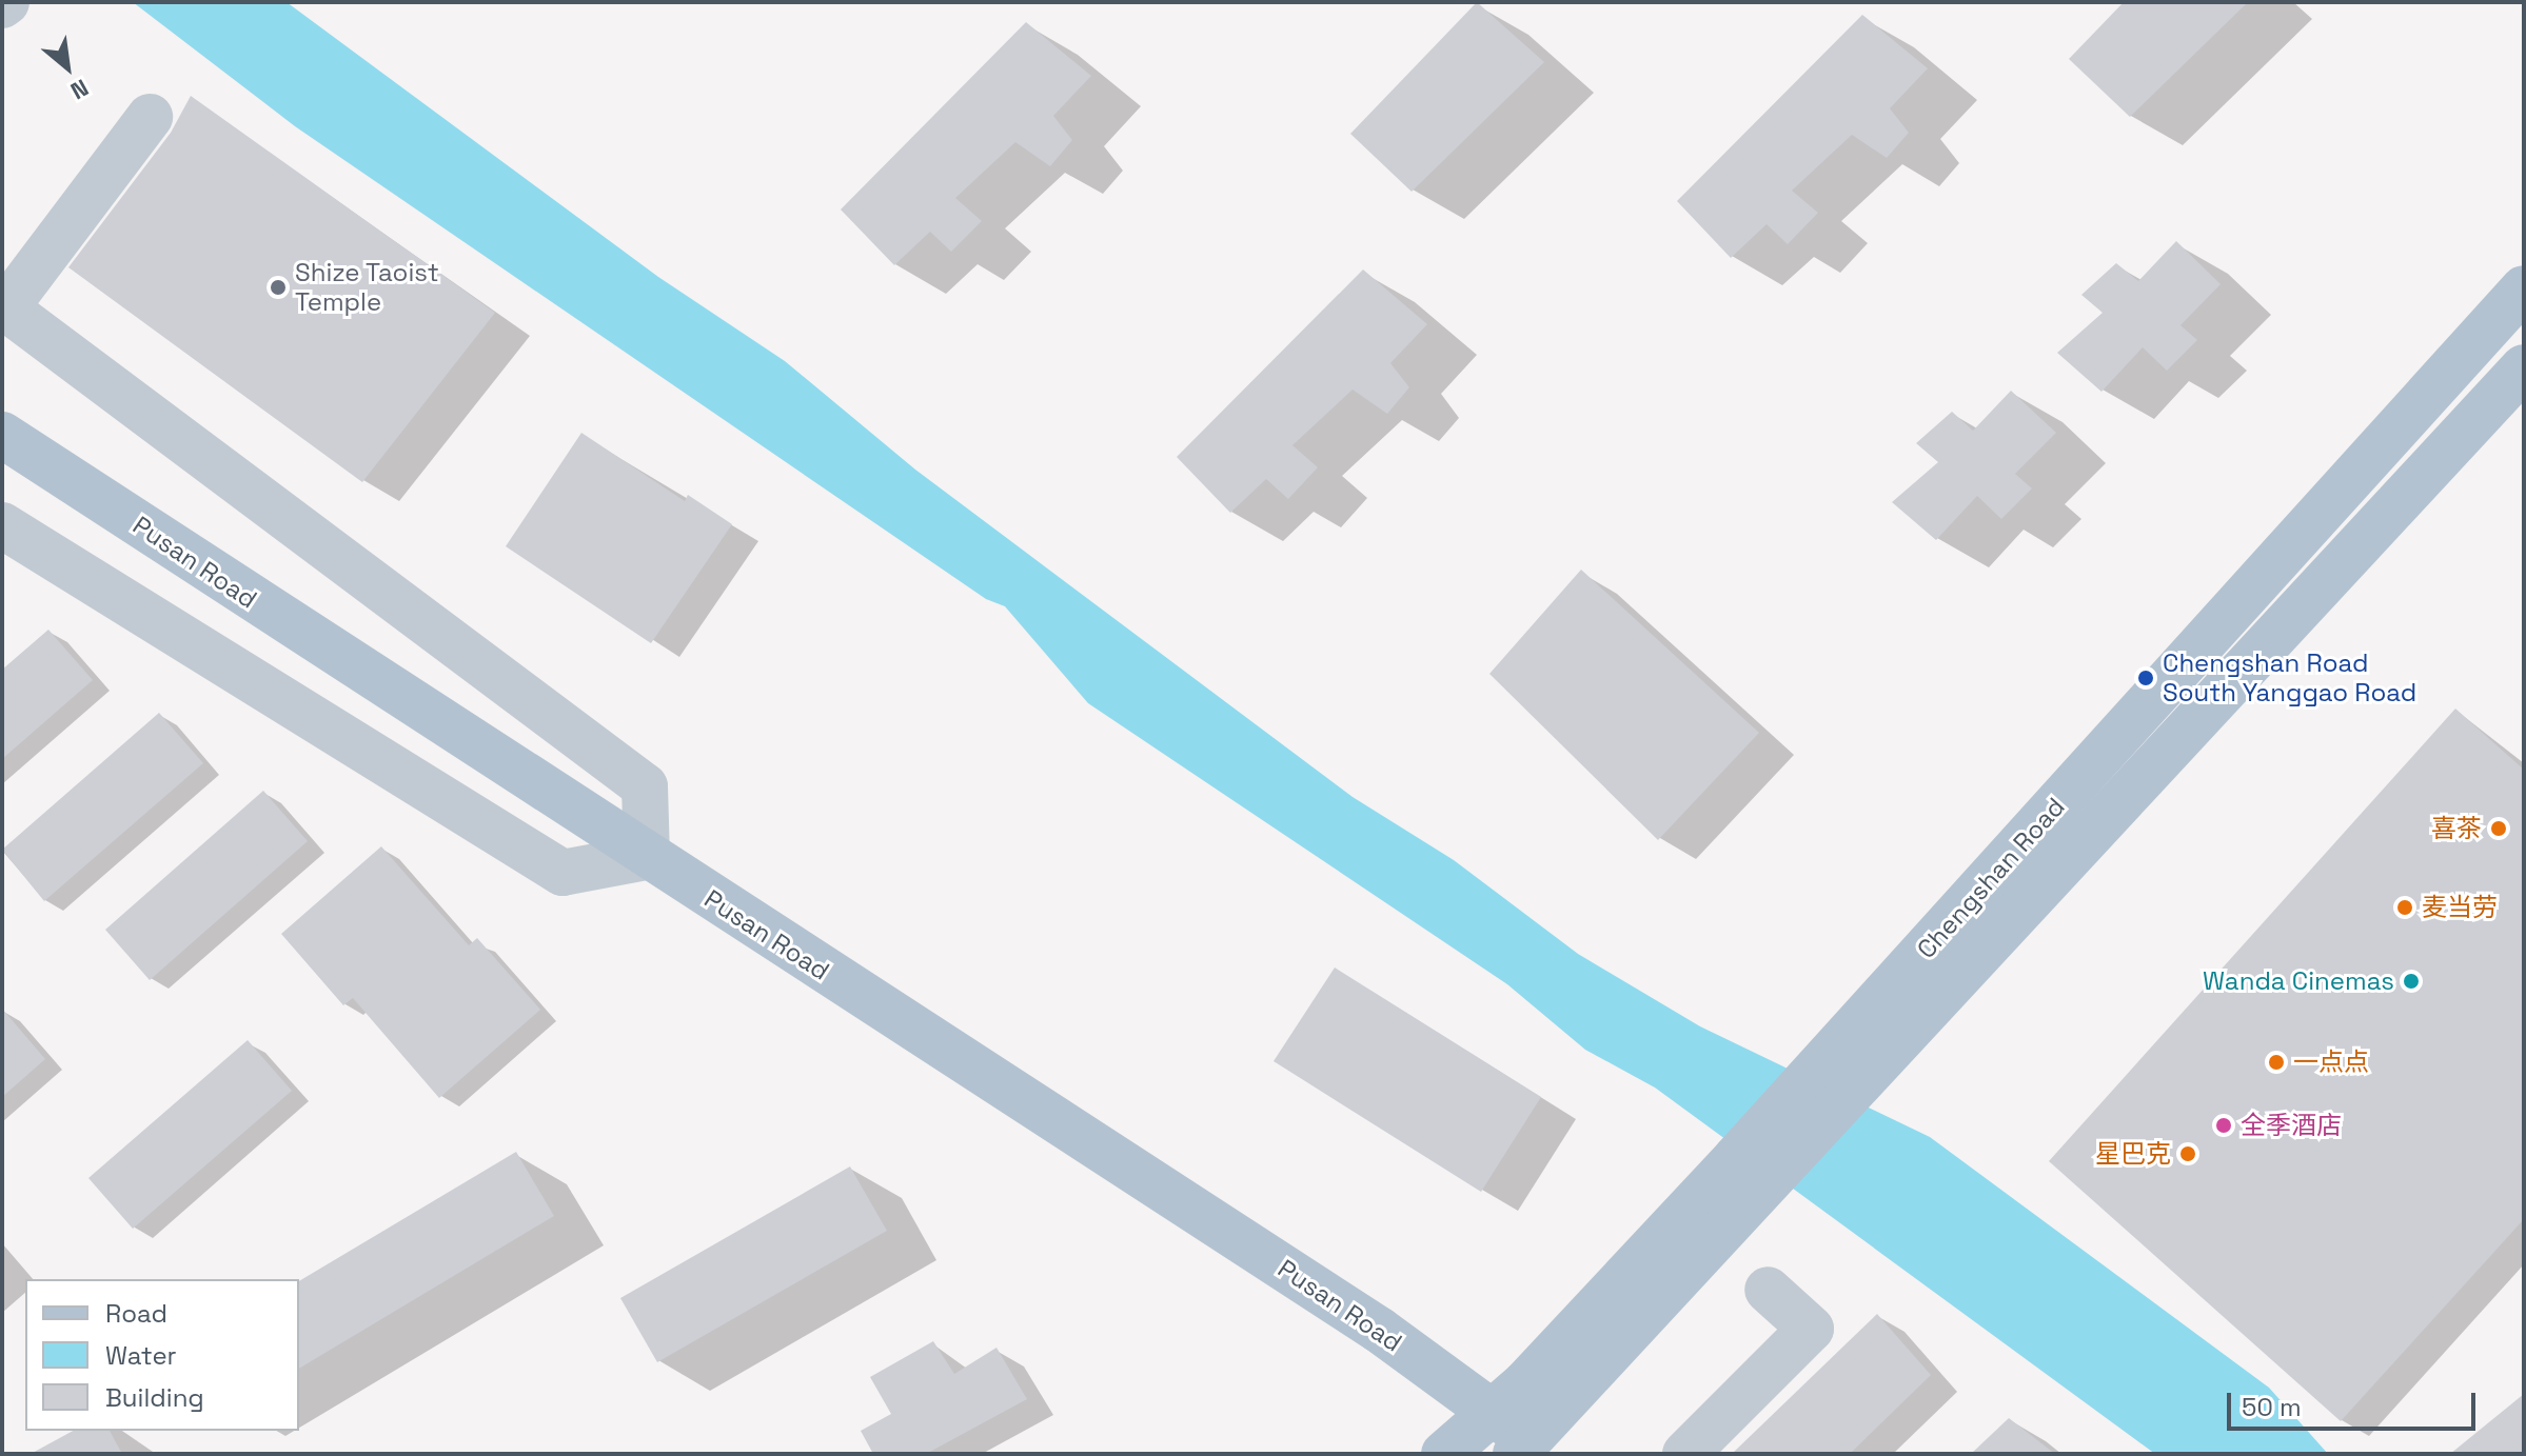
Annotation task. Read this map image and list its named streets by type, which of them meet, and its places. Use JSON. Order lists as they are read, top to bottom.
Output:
{
  "streets": {
    "main road": ["Pusan Road", "Chengshan Road"]
  },
  "crossings": [
    ["Pusan Road", "Chengshan Road"]
  ],
  "places": [
    "Shize Taoist Temple",
    "Chengshan Road South Yanggao Road",
    "喜茶",
    "麦当劳",
    "Wanda Cinemas",
    "一点点",
    "全季酒店",
    "星巴克"
  ],
  "legend": ["Road", "Water", "Building"],
  "scale_bar": "50 m",
  "north": "bottom right"
}
